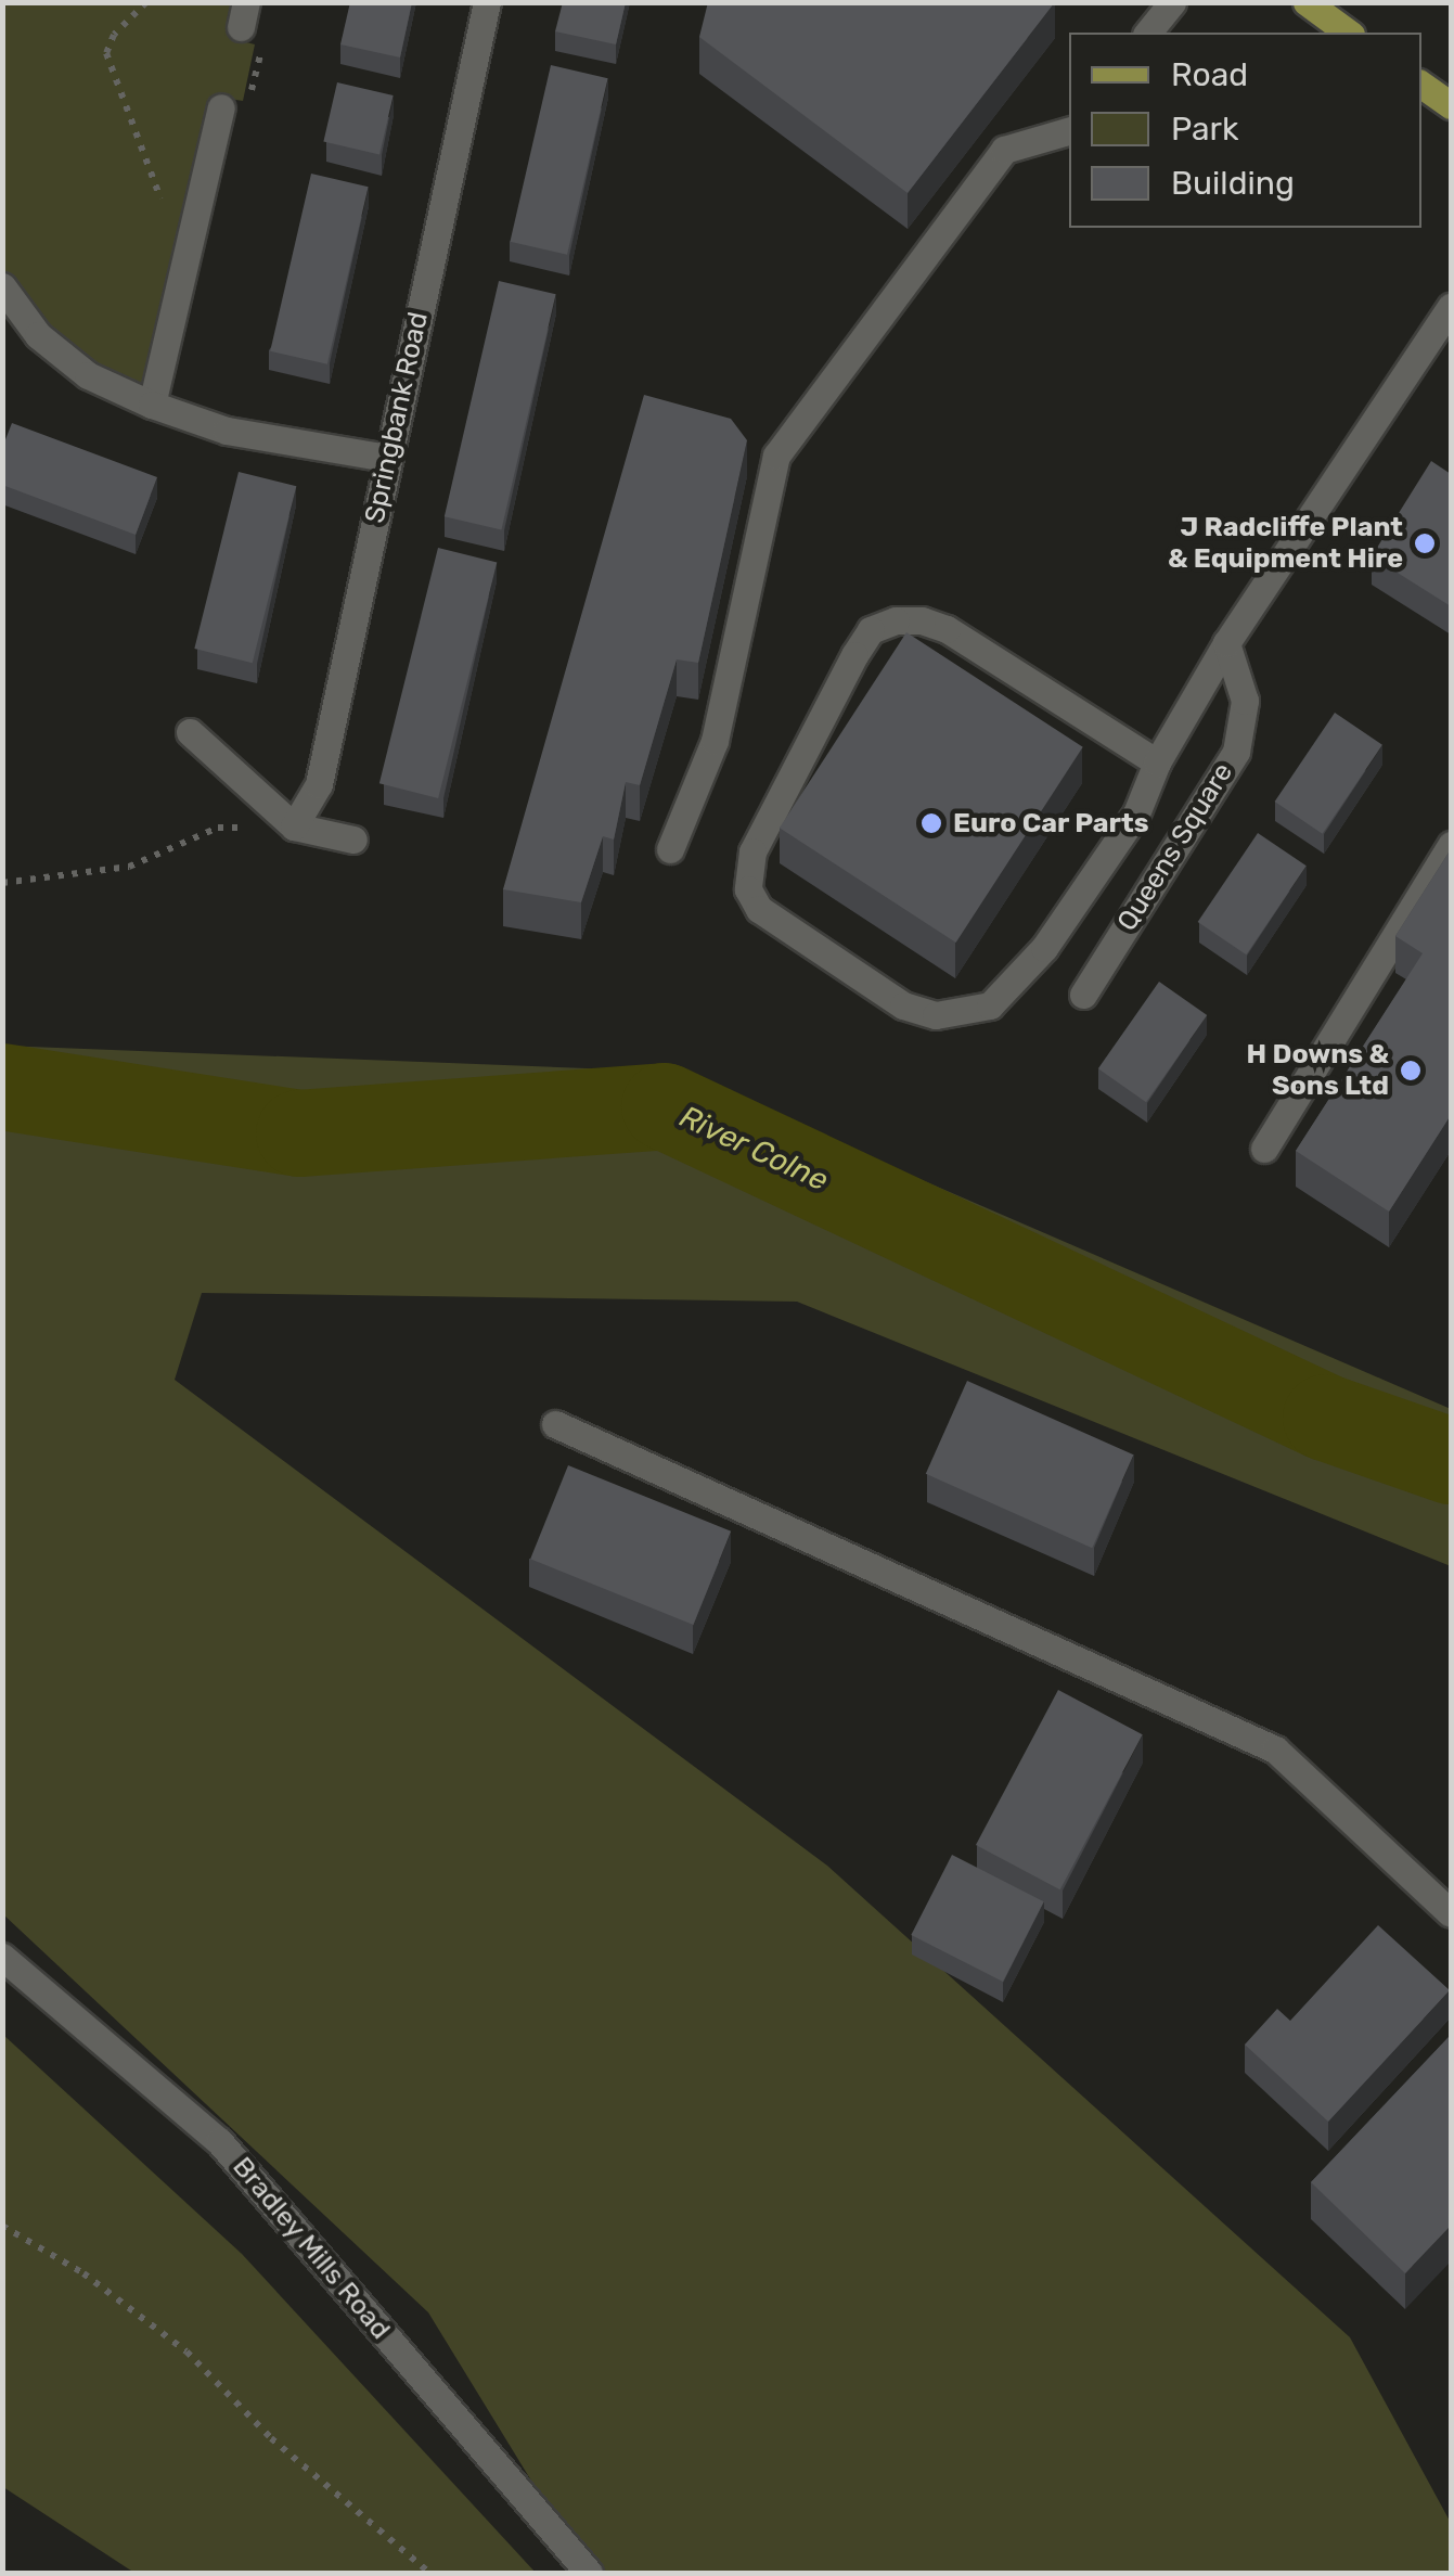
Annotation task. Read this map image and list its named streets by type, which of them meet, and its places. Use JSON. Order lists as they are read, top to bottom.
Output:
{
  "streets": {
    "street": ["Springbank Road", "Queens Square", "Bradley Mills Road"]
  },
  "water": ["River Colne"],
  "places": ["J Radcliffe Plant & Equipment Hire", "Euro Car Parts", "H Downs & Sons Ltd"],
  "legend": ["Road", "Park", "Building"]
}
